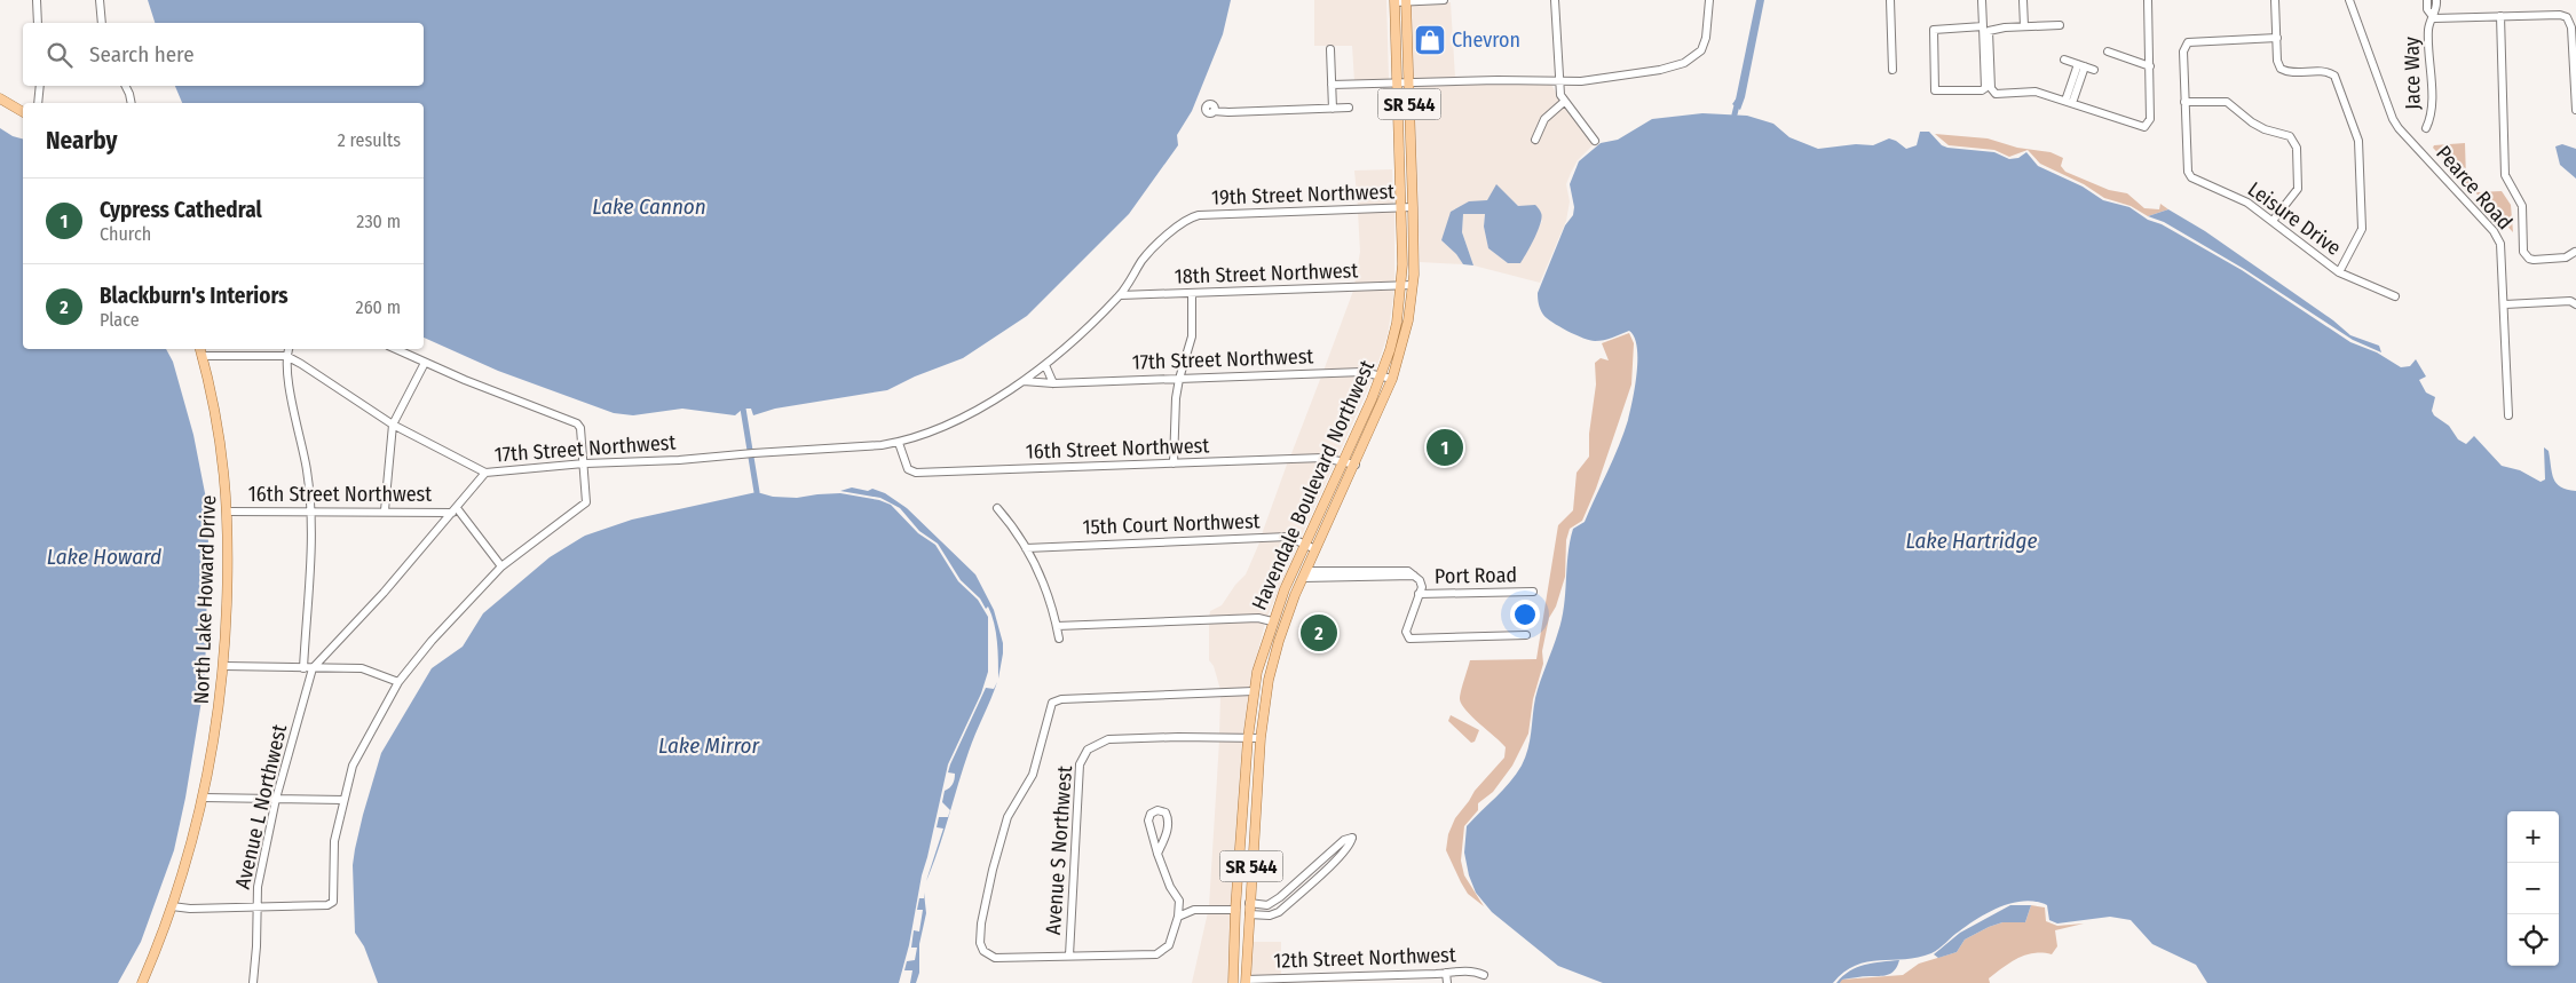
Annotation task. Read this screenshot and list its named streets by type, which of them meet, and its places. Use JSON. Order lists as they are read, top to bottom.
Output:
{
  "streets": {
    "main road": ["SR 544", "Havendale Boulevard Northwest", "North Lake Howard Drive"],
    "street": [
      "Jace Way",
      "Pearce Road",
      "19th Street Northwest",
      "Leisure Drive",
      "18th Street Northwest",
      "17th Street Northwest",
      "16th Street Northwest",
      "15th Court Northwest",
      "Port Road",
      "Avenue L Northwest",
      "Avenue S Northwest",
      "12th Street Northwest"
    ]
  },
  "crossings": [
    ["19th Street Northwest", "18th Street Northwest"],
    ["19th Street Northwest", "17th Street Northwest"],
    ["19th Street Northwest", "Havendale Boulevard Northwest"],
    ["18th Street Northwest", "Havendale Boulevard Northwest"],
    ["17th Street Northwest", "16th Street Northwest"],
    ["17th Street Northwest", "Havendale Boulevard Northwest"],
    ["16th Street Northwest", "Havendale Boulevard Northwest"],
    ["16th Street Northwest", "North Lake Howard Drive"],
    ["Havendale Boulevard Northwest", "15th Court Northwest"],
    ["Havendale Boulevard Northwest", "Avenue S Northwest"],
    ["Havendale Boulevard Northwest", "12th Street Northwest"]
  ],
  "water": [
    "Lake Cannon",
    "Lake Hartridge",
    "Lake Howard",
    "Lake Mirror"
  ],
  "places": {
    "shop": ["Chevron"]
  },
  "page": {
    "search": "Search here",
    "heading": ["Nearby", "2 results"],
    "list": [
      {
        "mark": "1",
        "name": "Cypress Cathedral",
        "note": "Church",
        "value": "230 m"
      },
      {
        "mark": "2",
        "name": "Blackburn's Interiors",
        "note": "Place",
        "value": "260 m"
      }
    ],
    "pins": ["1", "2"],
    "map_buttons": ["+", "−"]
  }
}
